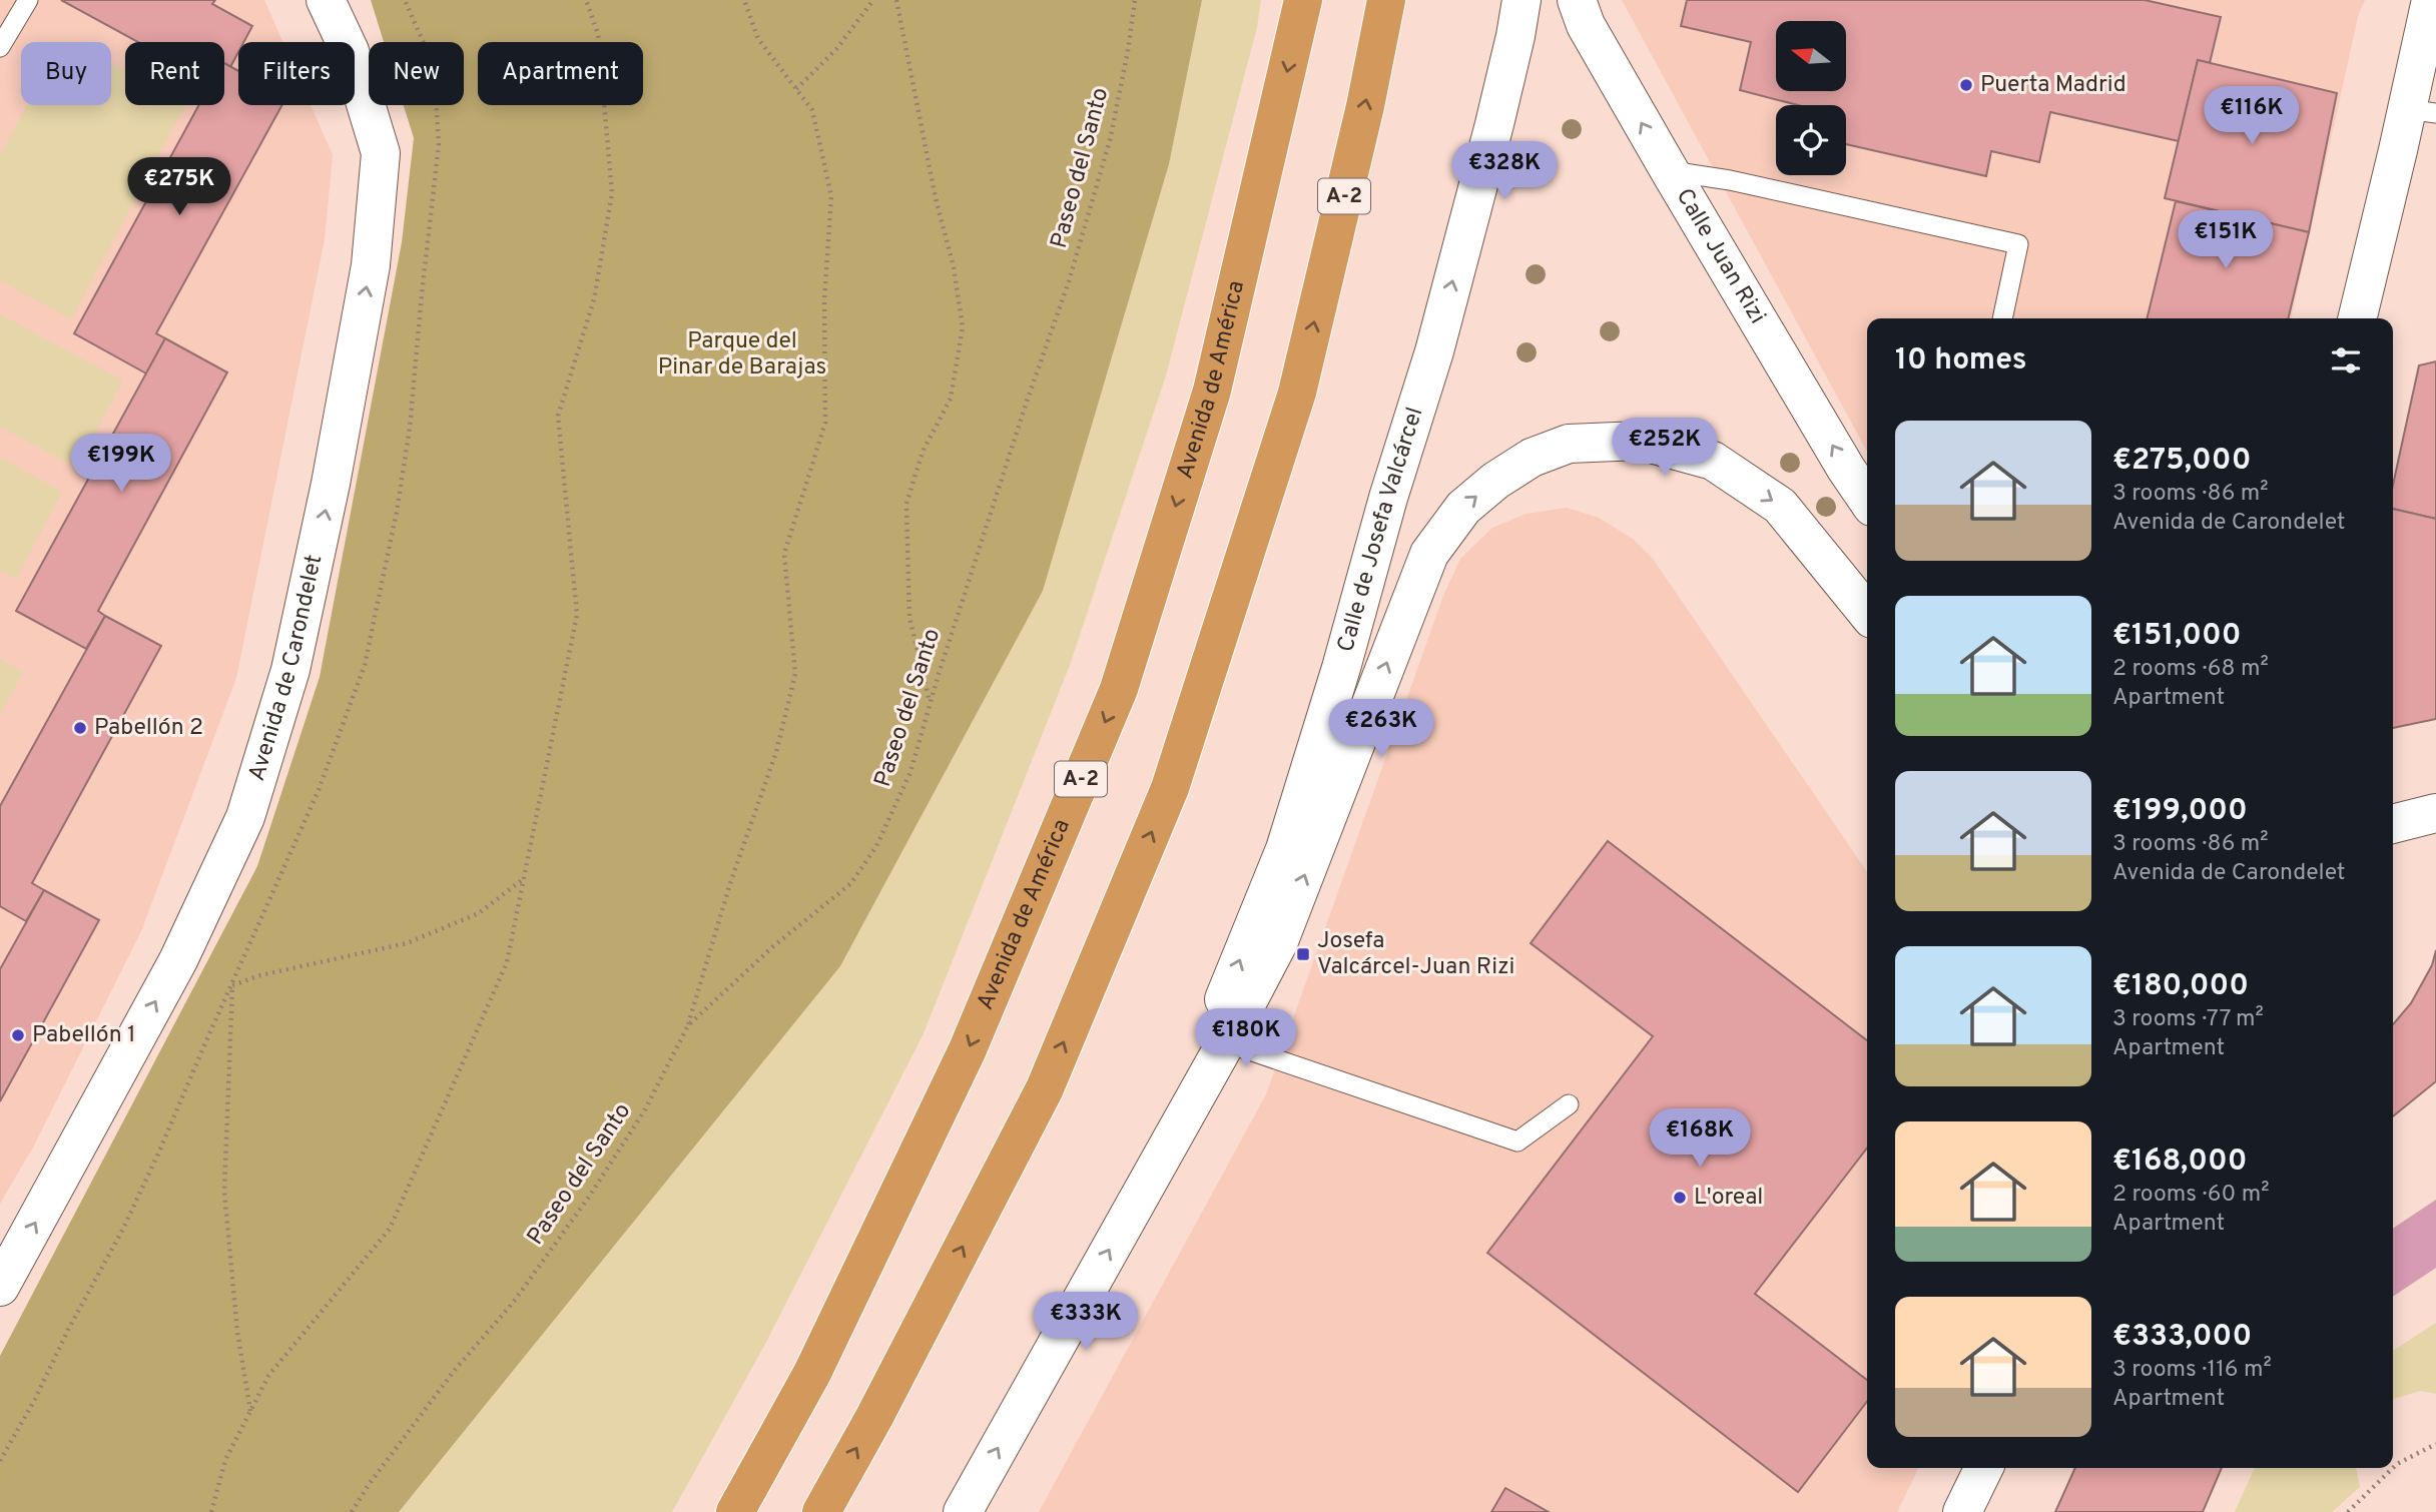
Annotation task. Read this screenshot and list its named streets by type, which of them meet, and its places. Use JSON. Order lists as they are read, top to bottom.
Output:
{
  "streets": {
    "highway": ["A-2", "Avenida de América"],
    "street": ["Calle Juan Rizi", "Calle de Josefa Valcárcel", "Avenida de Carondelet"],
    "path": ["Paseo del Santo"]
  },
  "one_way": ["Calle Juan Rizi", "Calle de Josefa Valcárcel", "Avenida de Carondelet"],
  "parks": ["Parque del Pinar de Barajas"],
  "places": {
    "other": [
      "Puerta Madrid",
      "Pabellón 2",
      "Pabellón 1",
      "L'oreal"
    ],
    "transit": ["Josefa Valcárcel-Juan Rizi"]
  },
  "north": "left",
  "page": {
    "chip": [
      "Buy",
      "Rent",
      "Filters",
      "New",
      "Apartment"
    ],
    "price": [
      "€116K",
      "€328K",
      "€275K",
      "€151K",
      "€252K",
      "€199K",
      "€263K",
      "€180K",
      "€168K",
      "€333K"
    ],
    "heading": "10 homes",
    "list": [
      {
        "name": "€275,000",
        "note": "3 rooms · 86 m² · Avenida de Carondelet"
      },
      {
        "name": "€151,000",
        "note": "2 rooms · 68 m² · Apartment"
      },
      {
        "name": "€199,000",
        "note": "3 rooms · 86 m² · Avenida de Carondelet"
      },
      {
        "name": "€180,000",
        "note": "3 rooms · 77 m² · Apartment"
      },
      {
        "name": "€168,000",
        "note": "2 rooms · 60 m² · Apartment"
      },
      {
        "name": "€333,000",
        "note": "3 rooms · 116 m² · Apartment"
      }
    ]
  }
}
